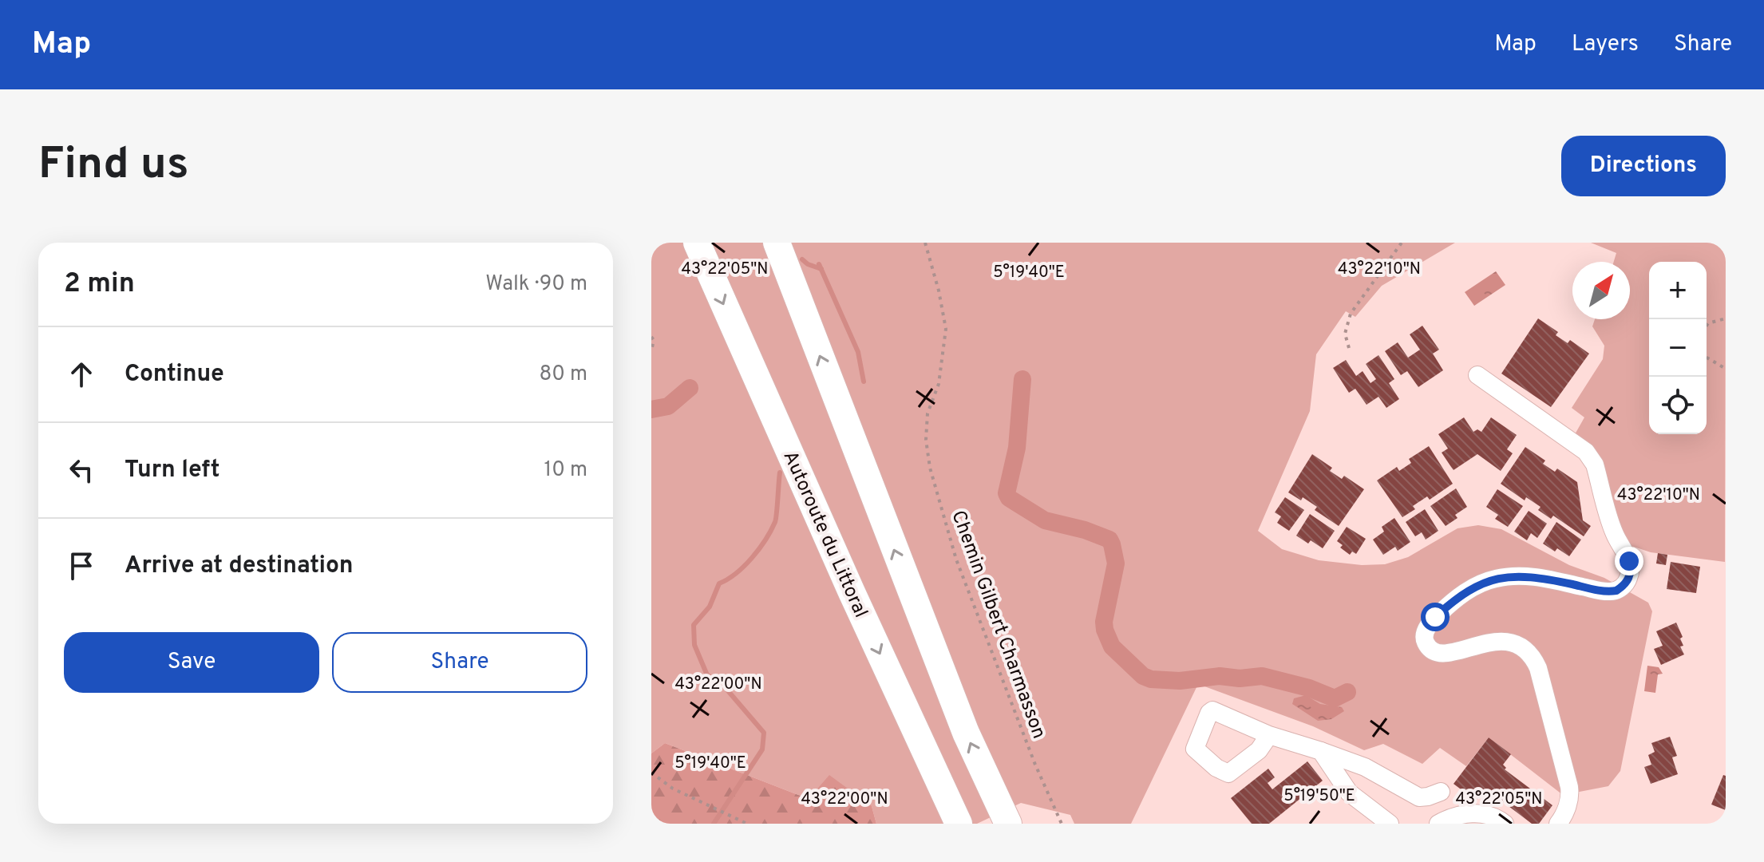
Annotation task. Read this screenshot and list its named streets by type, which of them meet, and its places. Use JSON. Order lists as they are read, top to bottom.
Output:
{
  "streets": {
    "highway": ["Autoroute du Littoral"],
    "path": ["Chemin Gilbert Charmasson"]
  },
  "north": "top right",
  "page": {
    "header": "Map",
    "nav": ["Map", "Layers", "Share"],
    "buttons": [
      "Directions",
      ["Save", "Share"]
    ],
    "title": "Find us",
    "heading": ["2 min", "Walk · 90 m"],
    "map_buttons": ["+", "−"],
    "list": [
      ["Continue", "80 m"],
      ["Turn left", "10 m"],
      "Arrive at destination"
    ]
  },
  "coordinates": [
    "43°22'05\"N",
    "43°22'10\"N",
    "5°19'40\"E",
    "43°22'00\"N",
    "5°19'50\"E"
  ]
}
